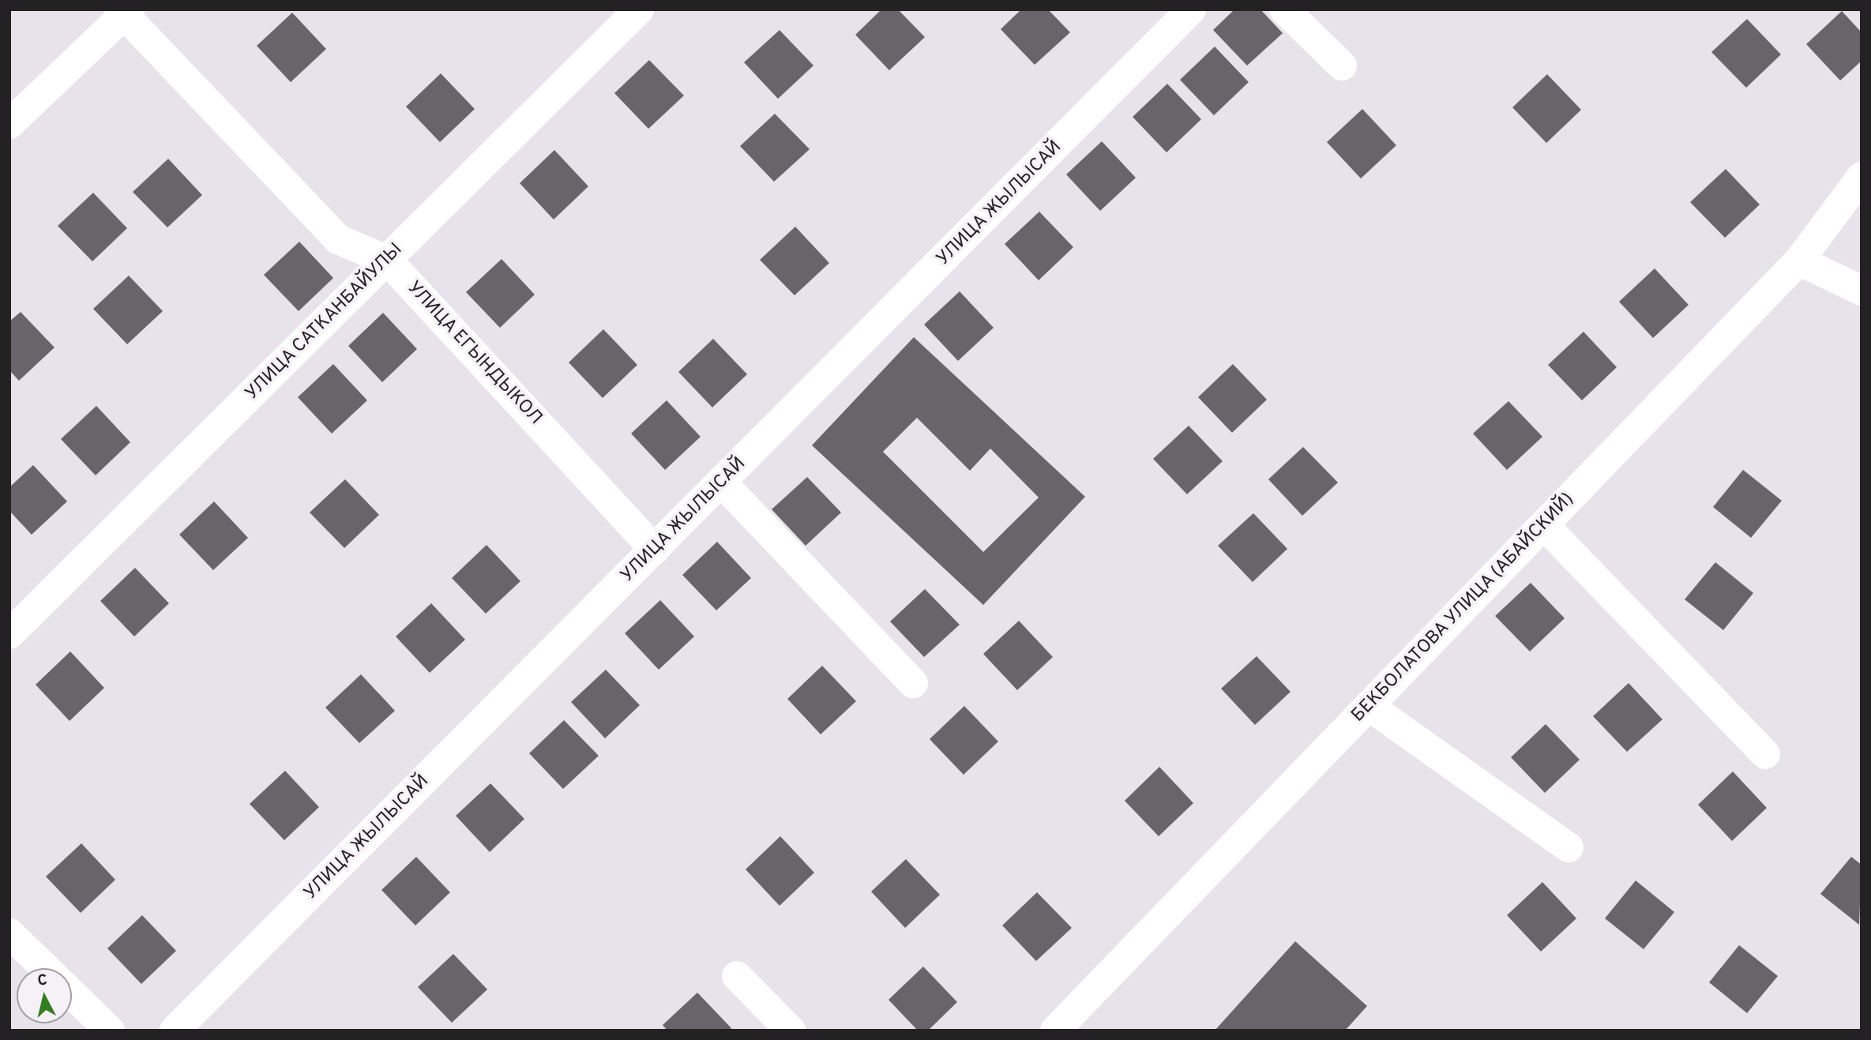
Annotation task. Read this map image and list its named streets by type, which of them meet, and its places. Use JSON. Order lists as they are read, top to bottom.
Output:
{
  "streets": {
    "street": [
      "УЛИЦА ЖЫЛЫСАЙ",
      "УЛИЦА САТКАНБАЙУЛЫ",
      "УЛИЦА ЕГЫНДЫКОЛ",
      "БЕКБОЛАТОВА УЛИЦА (АБАЙСКИЙ)"
    ]
  },
  "crossings": [
    ["УЛИЦА ЖЫЛЫСАЙ", "УЛИЦА ЕГЫНДЫКОЛ"],
    ["УЛИЦА САТКАНБАЙУЛЫ", "УЛИЦА ЕГЫНДЫКОЛ"]
  ],
  "north": "top"
}
